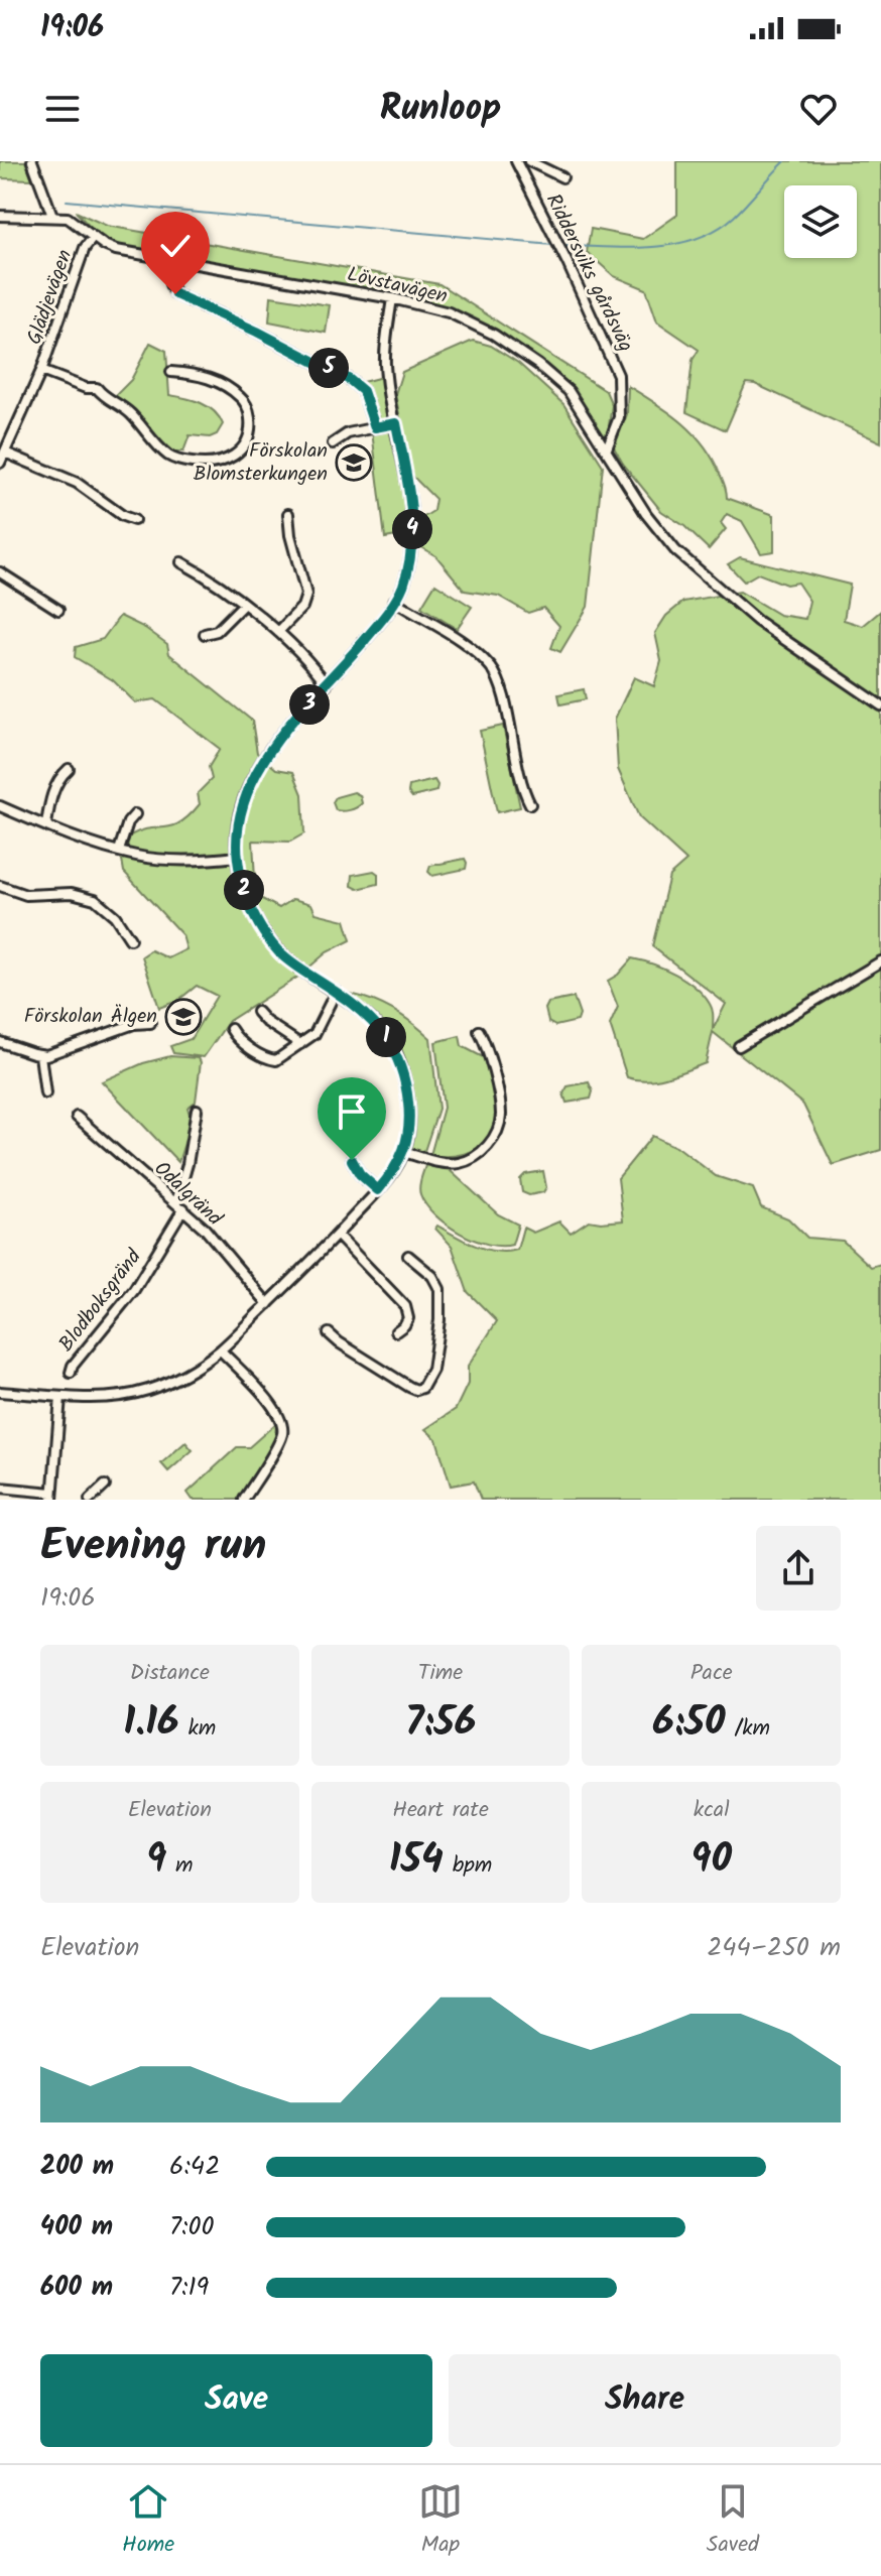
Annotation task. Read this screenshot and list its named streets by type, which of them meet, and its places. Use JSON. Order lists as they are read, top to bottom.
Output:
{
  "streets": {
    "street": [
      "Riddersviks gårdsväg",
      "Lövstavägen",
      "Glädjevägen",
      "Odalgränd",
      "Blodboksgränd"
    ]
  },
  "crossings": [
    ["Riddersviks gårdsväg", "Lövstavägen"],
    ["Lövstavägen", "Glädjevägen"],
    ["Odalgränd", "Blodboksgränd"]
  ],
  "places": {
    "school or university": ["Förskolan Blomsterkungen", "Förskolan Älgen"]
  },
  "page": {
    "status": "19:06",
    "header": "Runloop",
    "pins": [
      "5",
      "4",
      "3",
      "2",
      "1"
    ],
    "heading": ["Evening run", "19:06"],
    "stats": [
      ["Distance", "1.16 km"],
      ["Time", "7:56"],
      ["Pace", "6:50 /km"],
      ["Elevation", "9 m"],
      ["Heart rate", "154 bpm"],
      ["kcal", "90"]
    ],
    "chart": ["Elevation", "244–250 m"],
    "list": [
      {
        "name": "200 m",
        "note": "6:42"
      },
      {
        "name": "400 m",
        "note": "7:00"
      },
      {
        "name": "600 m",
        "note": "7:19"
      }
    ],
    "buttons": ["Save", "Share"],
    "tabs": ["Home", "Map", "Saved"]
  }
}
